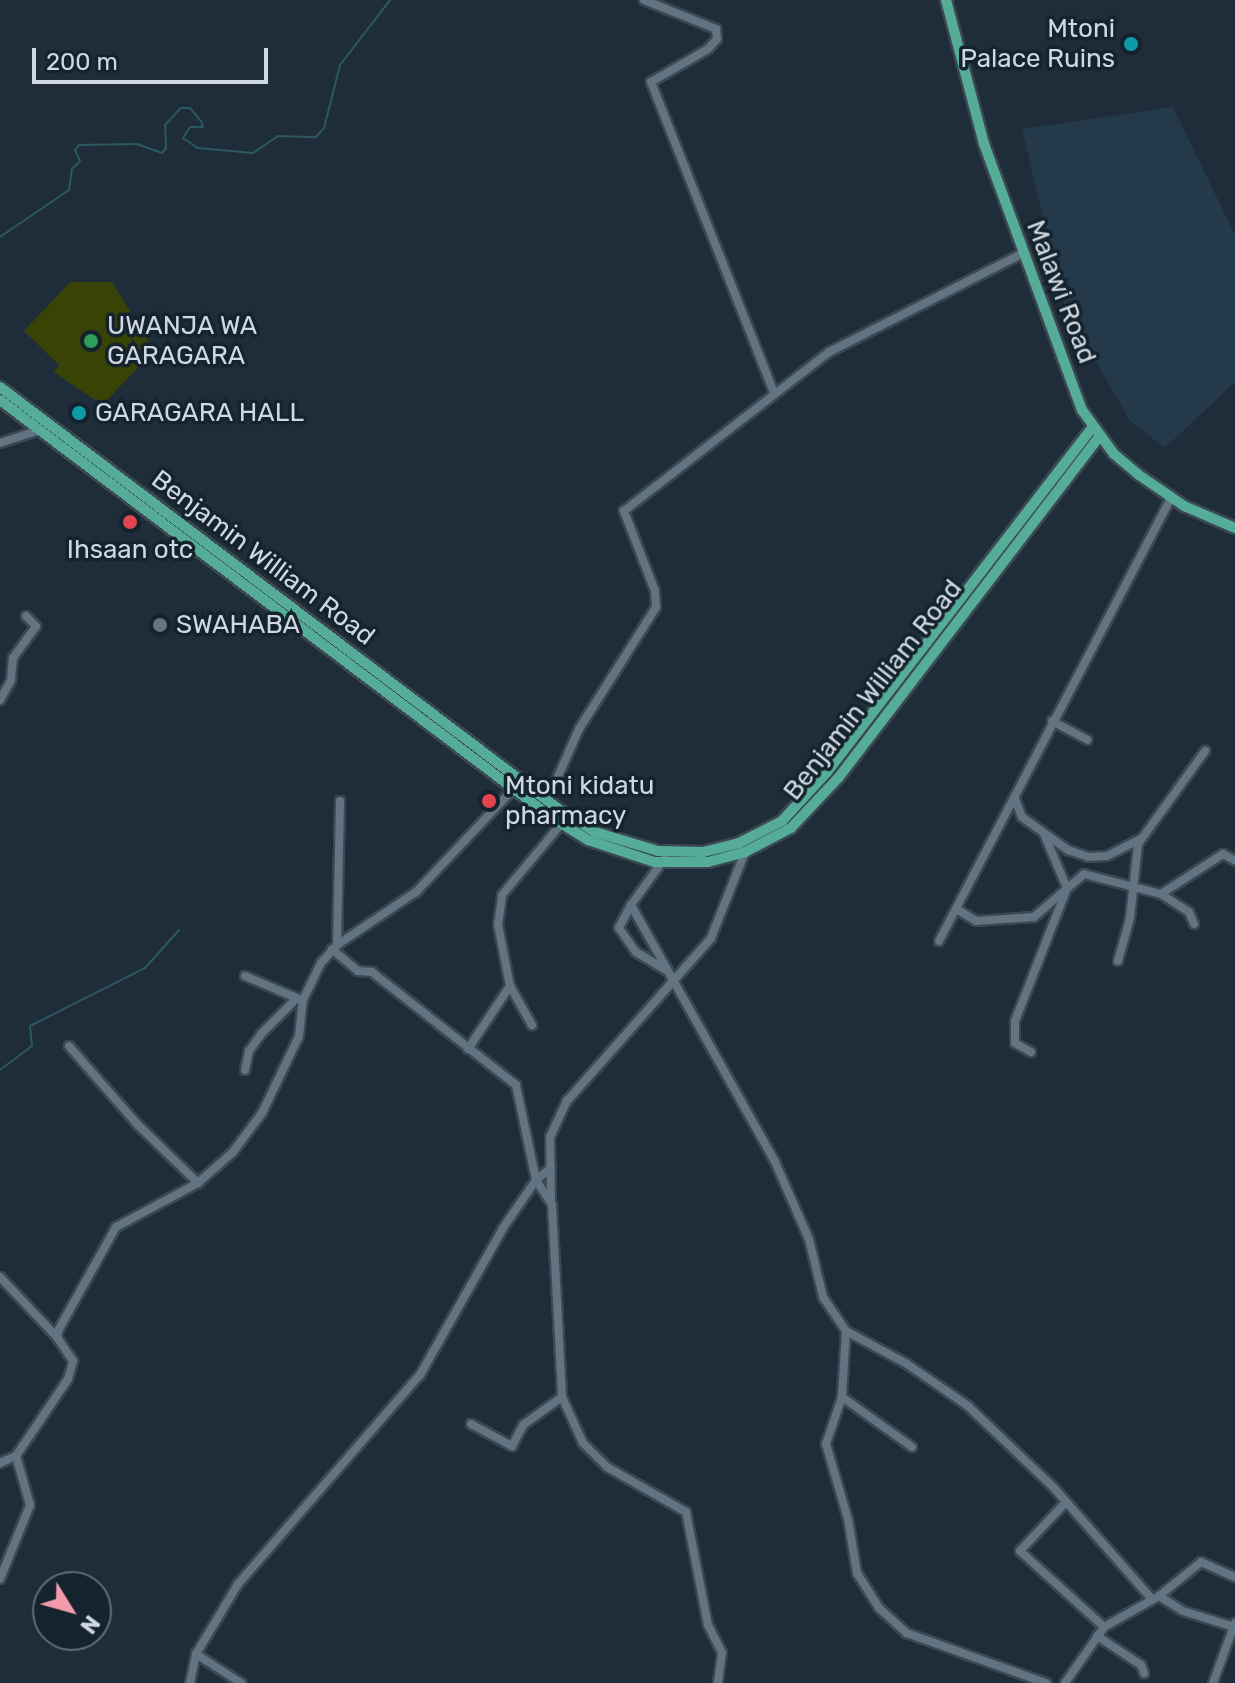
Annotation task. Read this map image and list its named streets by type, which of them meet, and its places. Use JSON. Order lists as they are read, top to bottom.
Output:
{
  "streets": {
    "main road": ["Malawi Road", "Benjamin William Road"]
  },
  "crossings": [
    ["Malawi Road", "Benjamin William Road"]
  ],
  "places": [
    "Mtoni Palace Ruins",
    "UWANJA WA GARAGARA",
    "GARAGARA HALL",
    "Ihsaan otc",
    "SWAHABA",
    "Mtoni kidatu pharmacy"
  ],
  "scale_bar": "200 m",
  "north": "bottom right"
}
